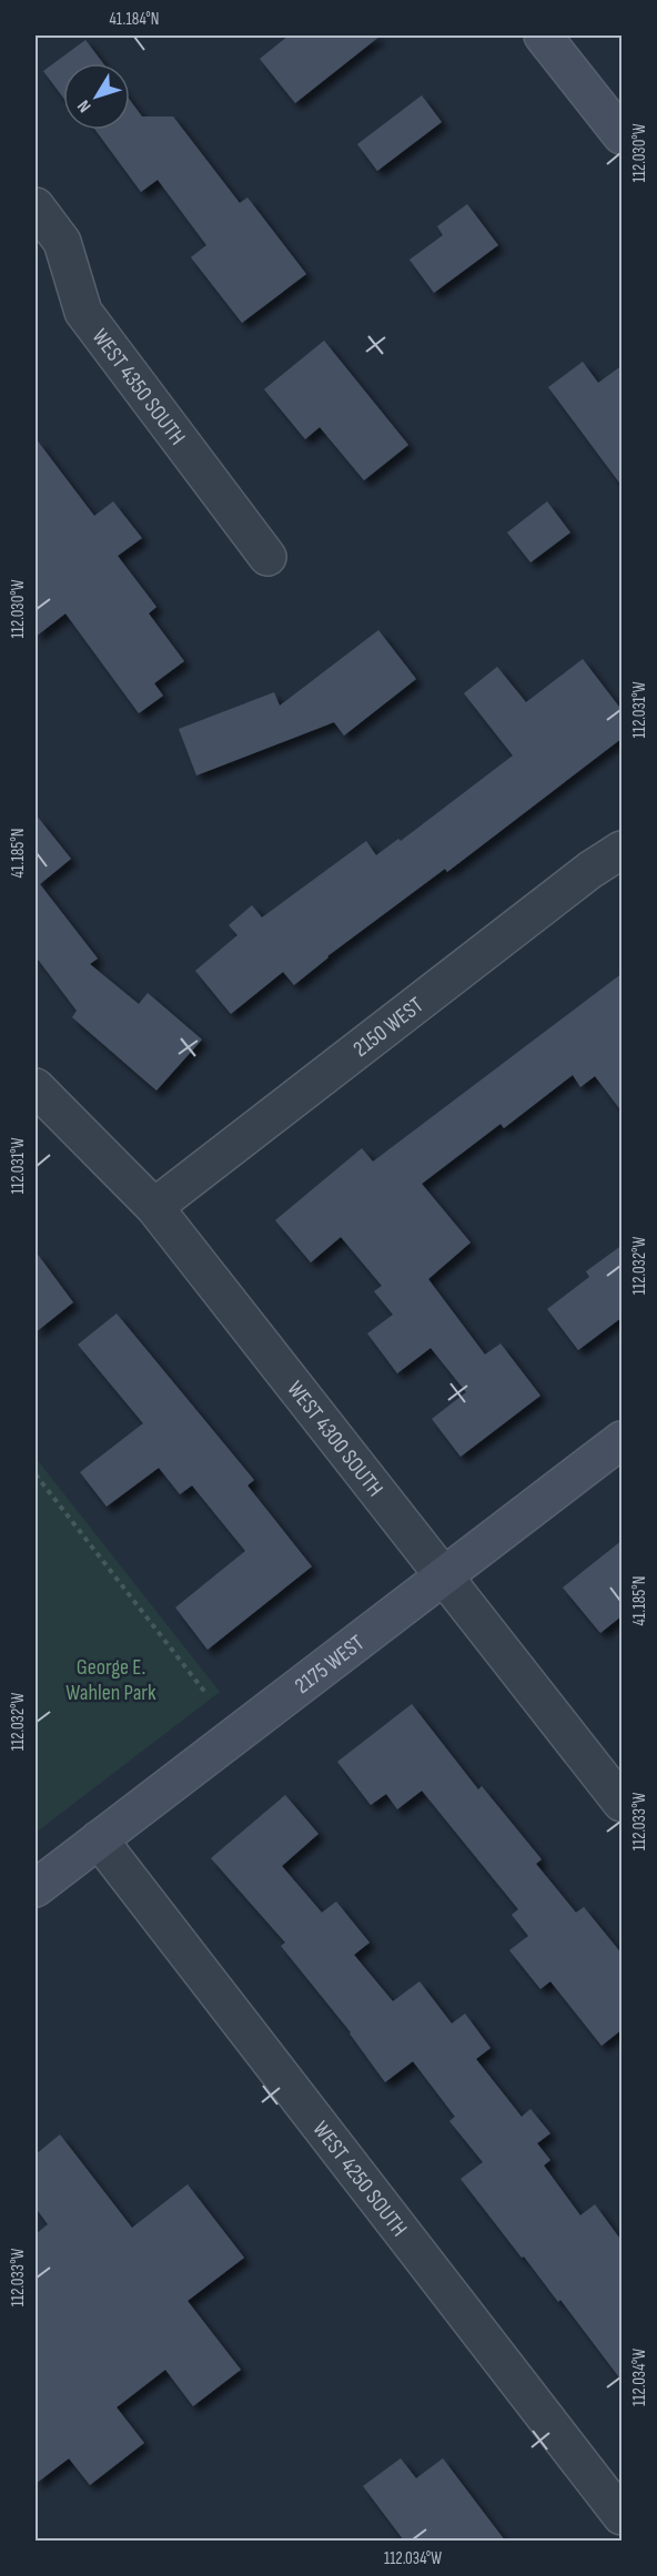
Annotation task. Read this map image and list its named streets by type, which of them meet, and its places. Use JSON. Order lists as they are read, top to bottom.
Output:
{
  "streets": {
    "street": [
      "WEST 4350 SOUTH",
      "2150 WEST",
      "WEST 4300 SOUTH",
      "2175 WEST",
      "WEST 4250 SOUTH"
    ]
  },
  "crossings": [
    ["2150 WEST", "WEST 4300 SOUTH"],
    ["WEST 4300 SOUTH", "2175 WEST"],
    ["2175 WEST", "WEST 4250 SOUTH"]
  ],
  "parks": ["George E. Wahlen Park"],
  "north": "bottom left",
  "coordinates": [
    "41.184°N",
    "112.030°W",
    "112.031°W",
    "41.185°N",
    "112.032°W",
    "112.033°W",
    "112.034°W"
  ]
}
